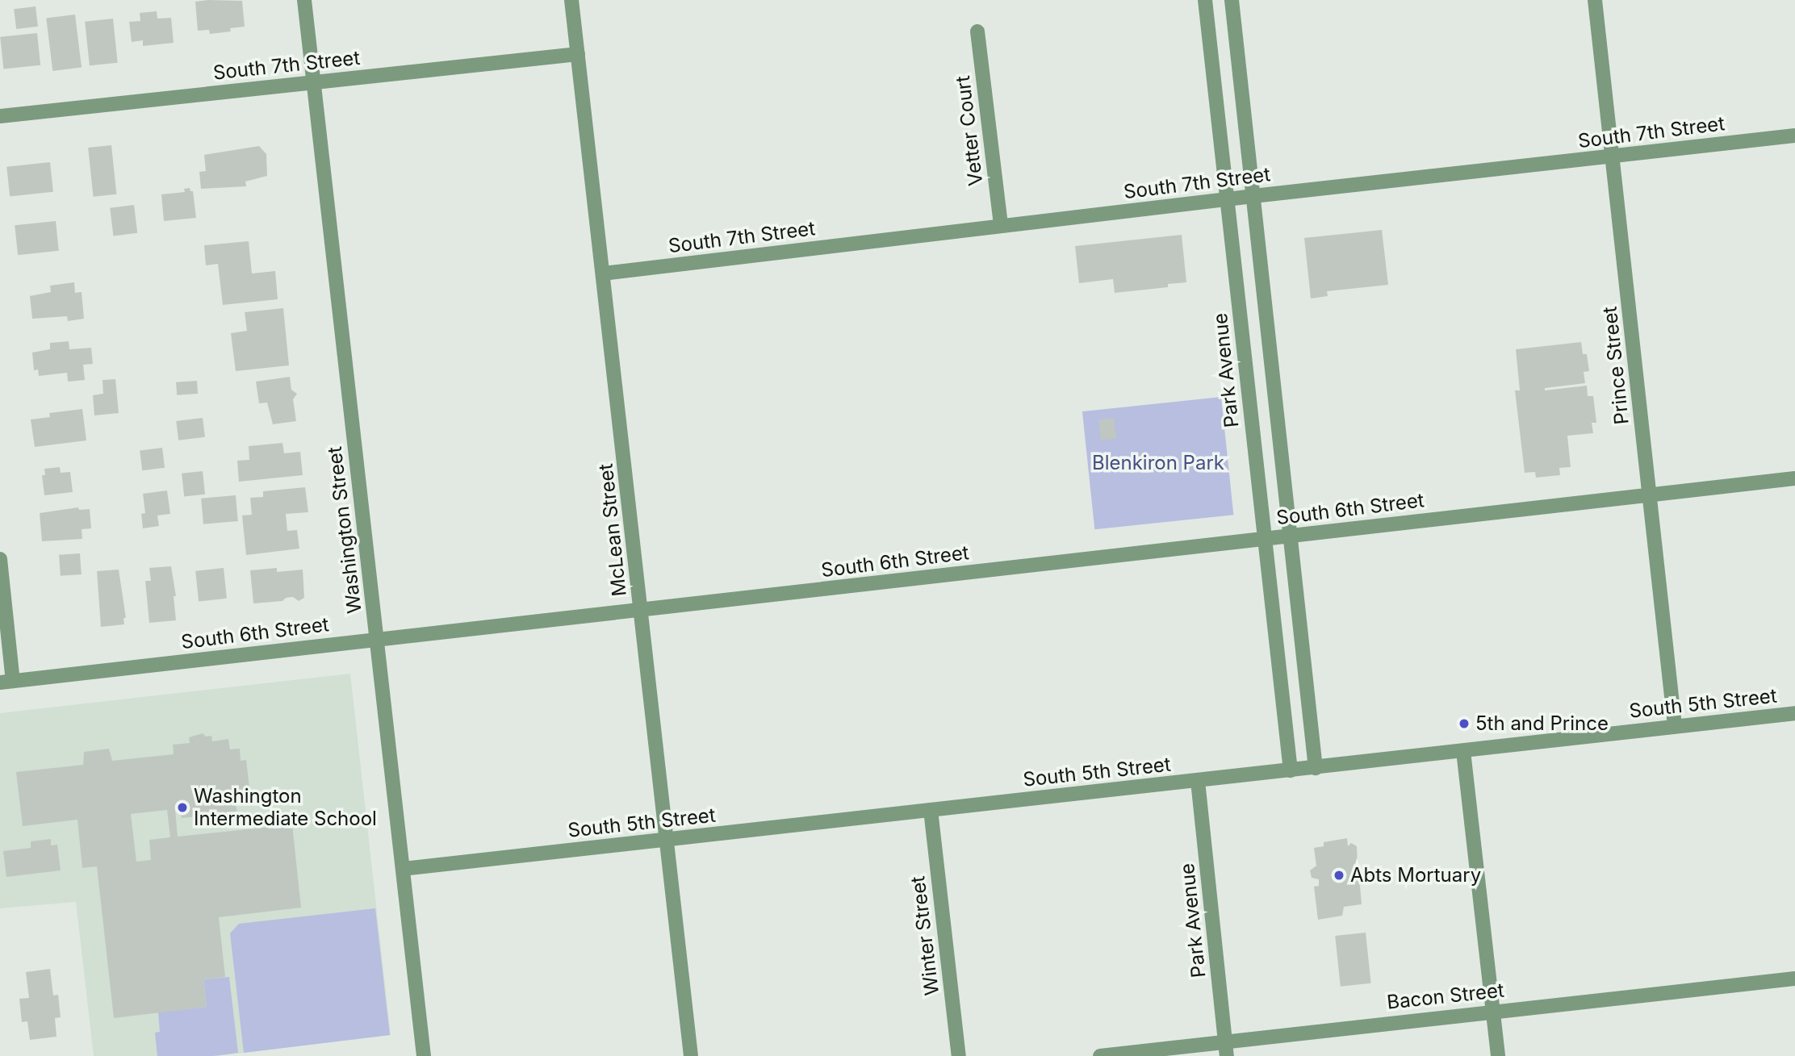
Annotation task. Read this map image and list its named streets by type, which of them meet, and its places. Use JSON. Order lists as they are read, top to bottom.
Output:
{
  "streets": {
    "street": [
      "South 7th Street",
      "Vetter Court",
      "Prince Street",
      "Park Avenue",
      "South 6th Street",
      "Washington Street",
      "McLean Street",
      "South 5th Street",
      "Winter Street",
      "Bacon Street"
    ]
  },
  "crossings": [
    ["South 7th Street", "Vetter Court"],
    ["South 7th Street", "Prince Street"],
    ["South 7th Street", "Park Avenue"],
    ["South 7th Street", "Washington Street"],
    ["South 7th Street", "McLean Street"],
    ["Prince Street", "South 6th Street"],
    ["Prince Street", "South 5th Street"],
    ["Park Avenue", "South 6th Street"],
    ["Park Avenue", "South 5th Street"],
    ["Park Avenue", "Bacon Street"],
    ["South 6th Street", "Washington Street"],
    ["South 6th Street", "McLean Street"],
    ["Washington Street", "South 5th Street"],
    ["McLean Street", "South 5th Street"],
    ["South 5th Street", "Winter Street"]
  ],
  "parks": ["Blenkiron Park"],
  "places": ["5th and Prince", "Washington Intermediate School", "Abts Mortuary"]
}
